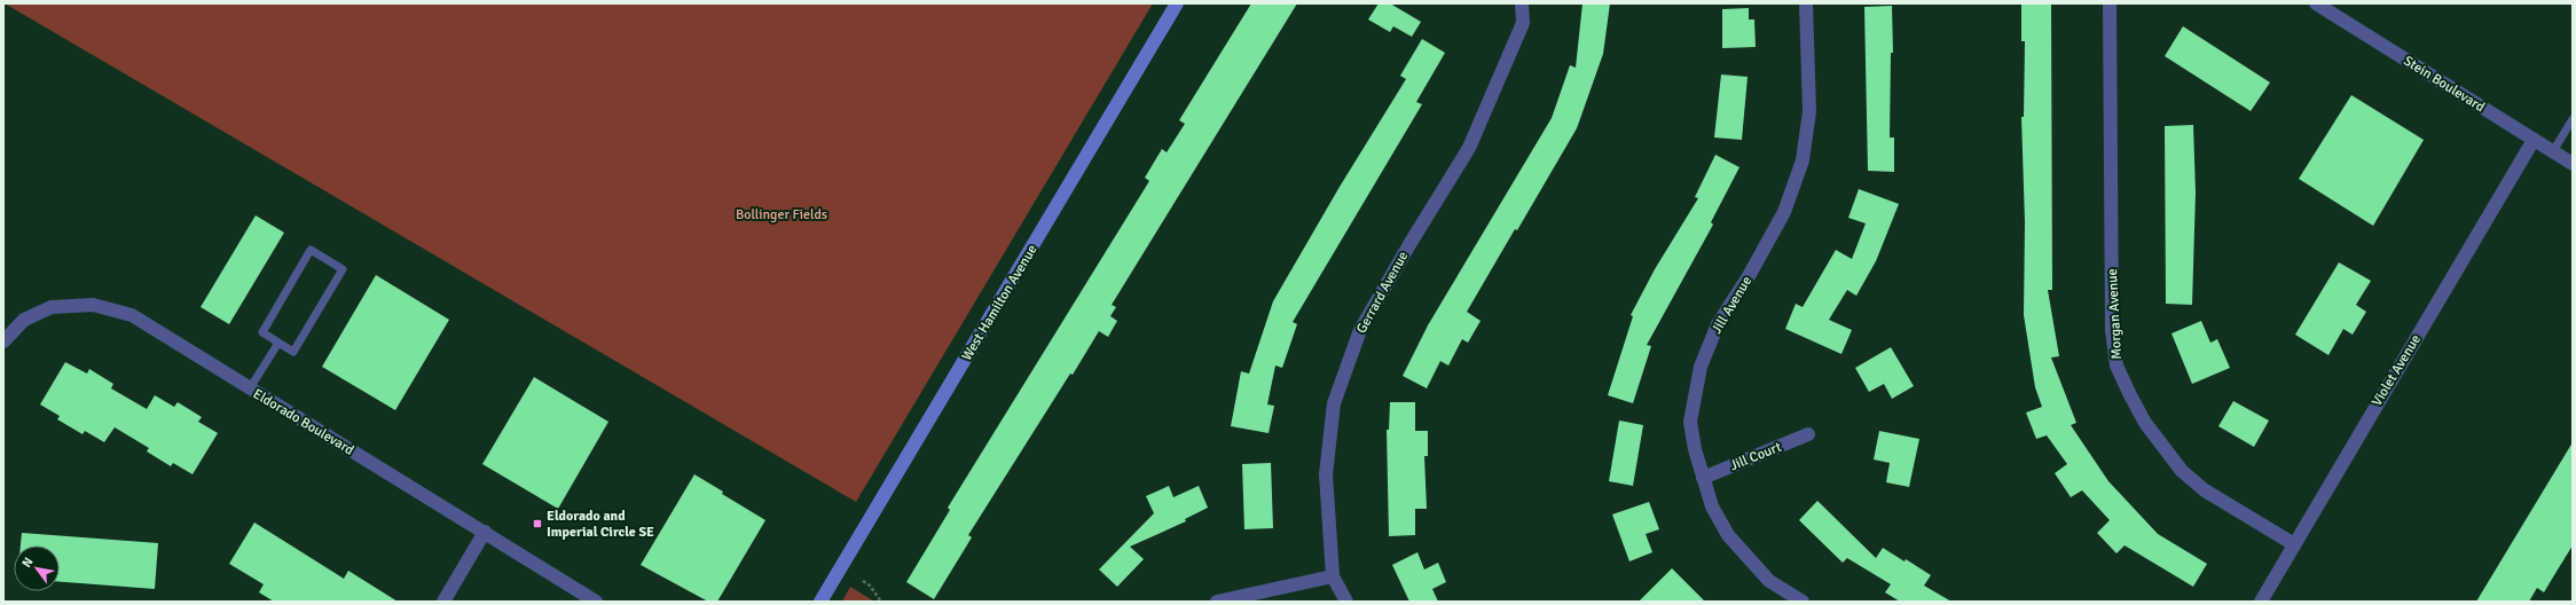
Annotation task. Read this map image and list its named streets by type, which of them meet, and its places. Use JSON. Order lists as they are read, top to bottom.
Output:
{
  "streets": {
    "street": [
      "Stein Boulevard",
      "Gerrard Avenue",
      "West Hamilton Avenue",
      "Jill Avenue",
      "Morgan Avenue",
      "Violet Avenue",
      "Eldorado Boulevard",
      "Jill Court"
    ]
  },
  "crossings": [
    ["Stein Boulevard", "Violet Avenue"],
    ["Jill Avenue", "Jill Court"],
    ["Morgan Avenue", "Violet Avenue"]
  ],
  "parks": ["Bollinger Fields"],
  "places": {
    "transit": ["Eldorado and Imperial Circle SE"]
  },
  "north": "top left"
}
